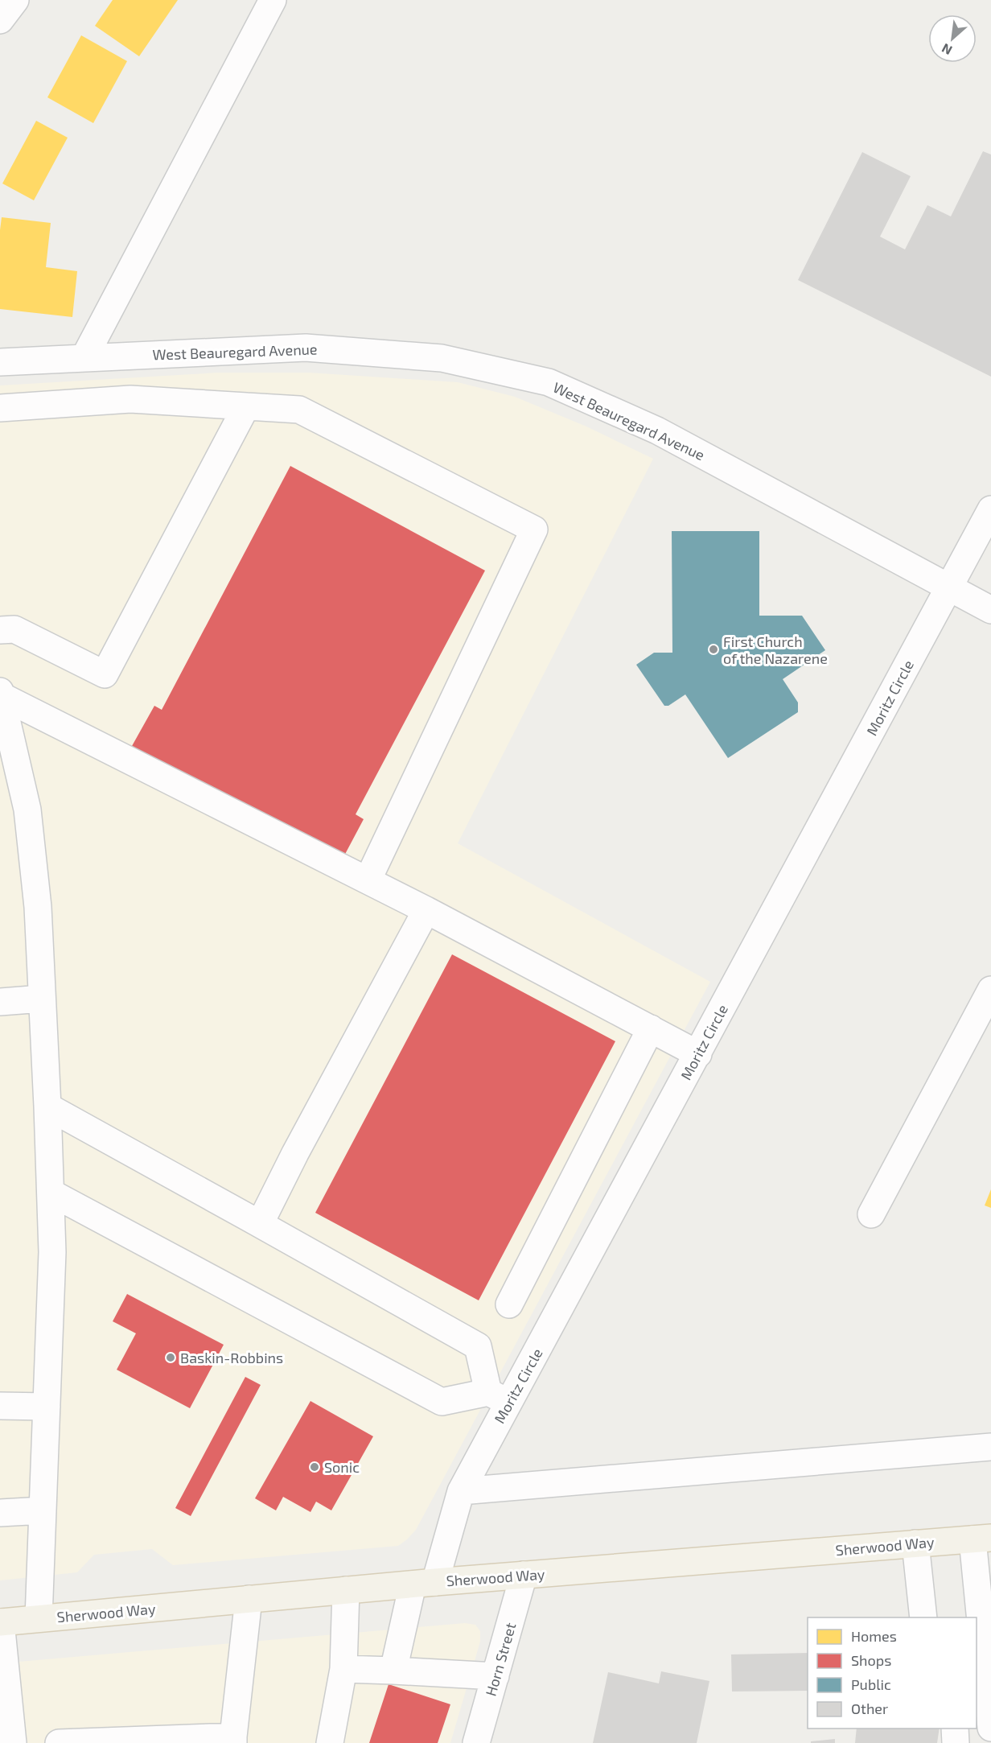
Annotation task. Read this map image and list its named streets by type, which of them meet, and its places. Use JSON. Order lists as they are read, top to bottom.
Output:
{
  "streets": {
    "main road": ["Sherwood Way"],
    "street": ["West Beauregard Avenue", "Moritz Circle", "Horn Street"]
  },
  "crossings": [
    ["West Beauregard Avenue", "Moritz Circle"],
    ["Moritz Circle", "Sherwood Way"],
    ["Sherwood Way", "Horn Street"]
  ],
  "places": ["First Church of the Nazarene", "Baskin-Robbins", "Sonic"],
  "legend": [
    "Homes",
    "Shops",
    "Public",
    "Other"
  ],
  "north": "bottom left"
}
